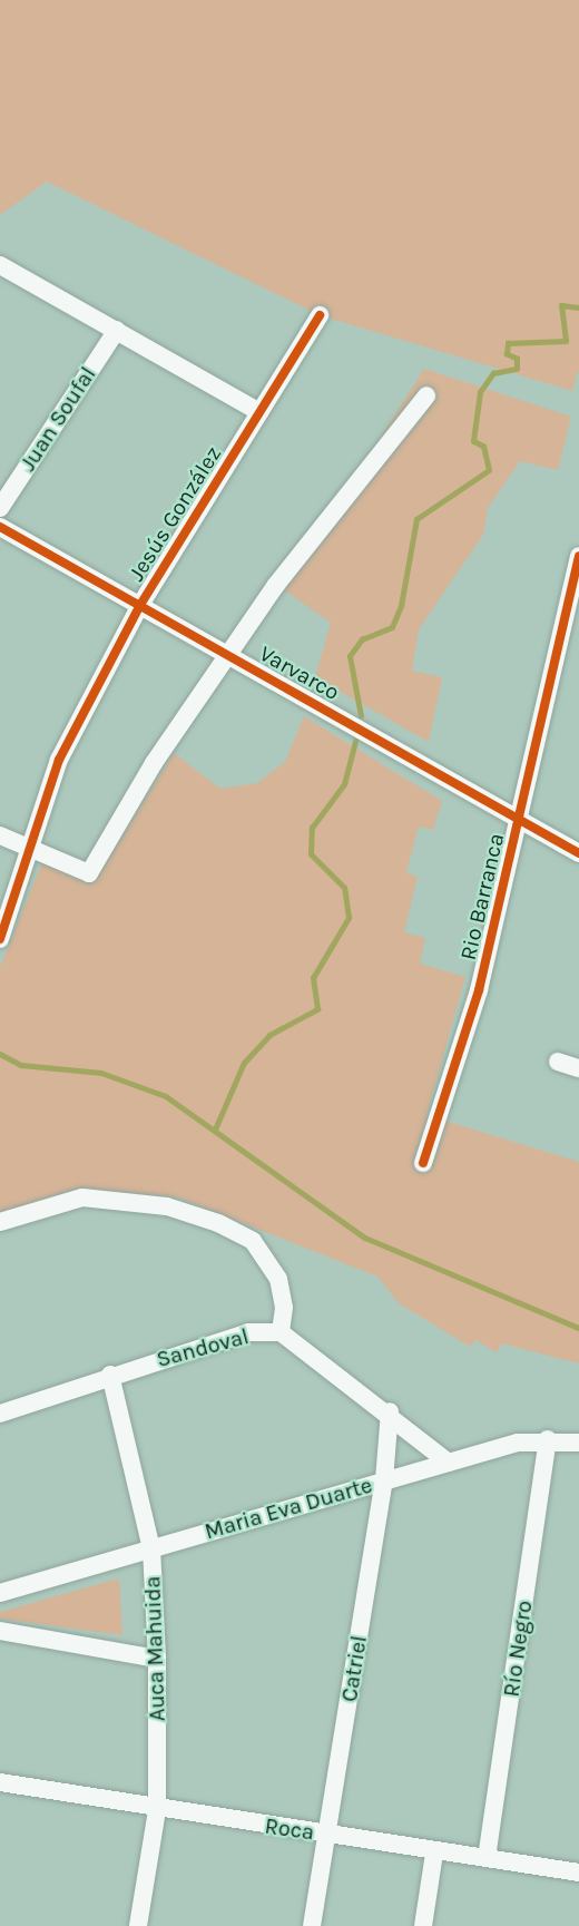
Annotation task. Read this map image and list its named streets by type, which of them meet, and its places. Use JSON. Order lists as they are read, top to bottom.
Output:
{
  "streets": {
    "street": [
      "Juan Soufal",
      "Jesús González",
      "Varvarco",
      "Rio Barranca",
      "Sandoval",
      "Maria Eva Duarte",
      "Auca Mahuida",
      "Río Negro",
      "Catriel",
      "Roca"
    ]
  },
  "crossings": [
    ["Jesús González", "Varvarco"],
    ["Varvarco", "Rio Barranca"],
    ["Sandoval", "Maria Eva Duarte"],
    ["Sandoval", "Auca Mahuida"],
    ["Sandoval", "Catriel"],
    ["Maria Eva Duarte", "Auca Mahuida"],
    ["Maria Eva Duarte", "Río Negro"],
    ["Maria Eva Duarte", "Catriel"],
    ["Auca Mahuida", "Roca"],
    ["Río Negro", "Roca"],
    ["Catriel", "Roca"]
  ]
}
